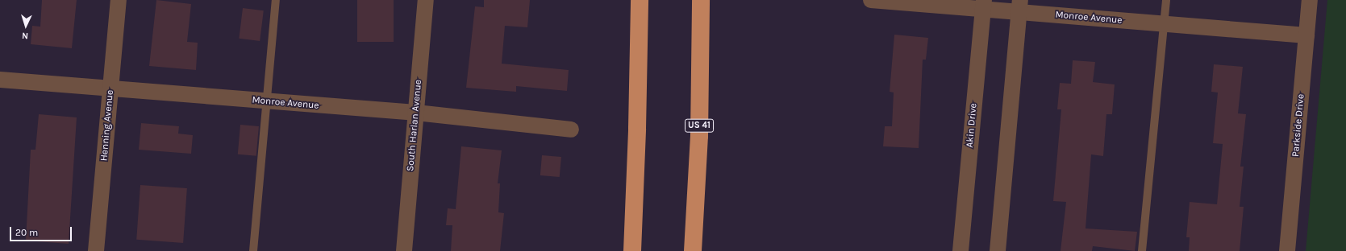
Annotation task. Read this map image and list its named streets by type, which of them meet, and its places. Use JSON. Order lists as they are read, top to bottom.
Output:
{
  "streets": {
    "highway": ["US 41"],
    "street": [
      "Monroe Avenue",
      "Henning Avenue",
      "South Harlan Avenue",
      "Akin Drive",
      "Parkside Drive"
    ]
  },
  "crossings": [
    ["Monroe Avenue", "Henning Avenue"],
    ["Monroe Avenue", "South Harlan Avenue"],
    ["Monroe Avenue", "Akin Drive"],
    ["Monroe Avenue", "Parkside Drive"]
  ],
  "scale_bar": "20 m",
  "north": "bottom"
}
